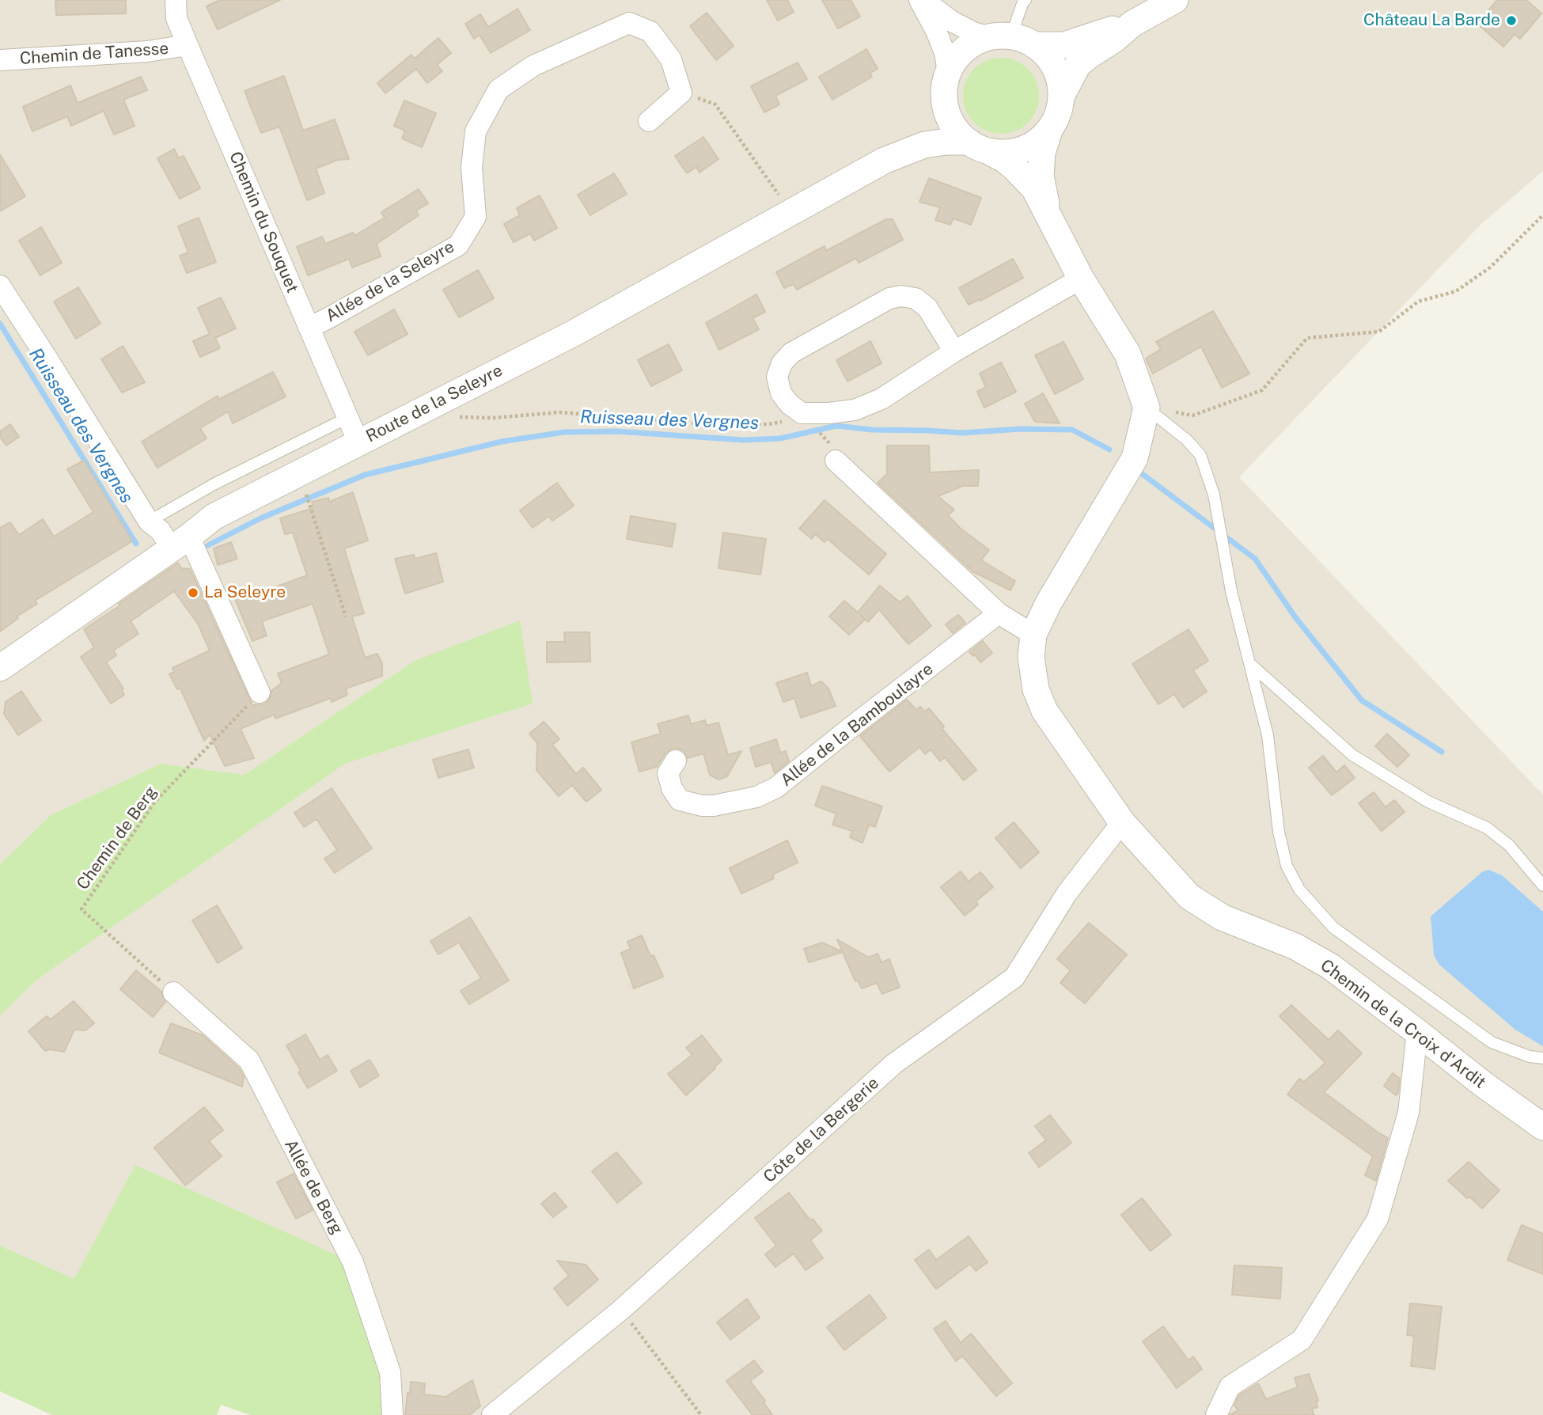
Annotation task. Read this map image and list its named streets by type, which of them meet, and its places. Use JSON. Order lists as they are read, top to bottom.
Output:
{
  "streets": {
    "street": [
      "Chemin de Tanesse",
      "Chemin du Souquet",
      "Allée de la Seleyre",
      "Route de la Seleyre",
      "Allée de la Bamboulayre",
      "Chemin de la Croix d'Ardit",
      "Côte de la Bergerie",
      "Allée de Berg"
    ],
    "path": ["Chemin de Berg"]
  },
  "crossings": [
    ["Chemin de Tanesse", "Chemin du Souquet"],
    ["Chemin du Souquet", "Allée de la Seleyre"],
    ["Chemin du Souquet", "Route de la Seleyre"],
    ["Chemin de Berg", "Allée de Berg"],
    ["Chemin de la Croix d'Ardit", "Côte de la Bergerie"]
  ],
  "water": ["Ruisseau des Vergnes"],
  "places": ["Château La Barde", "La Seleyre"]
}
